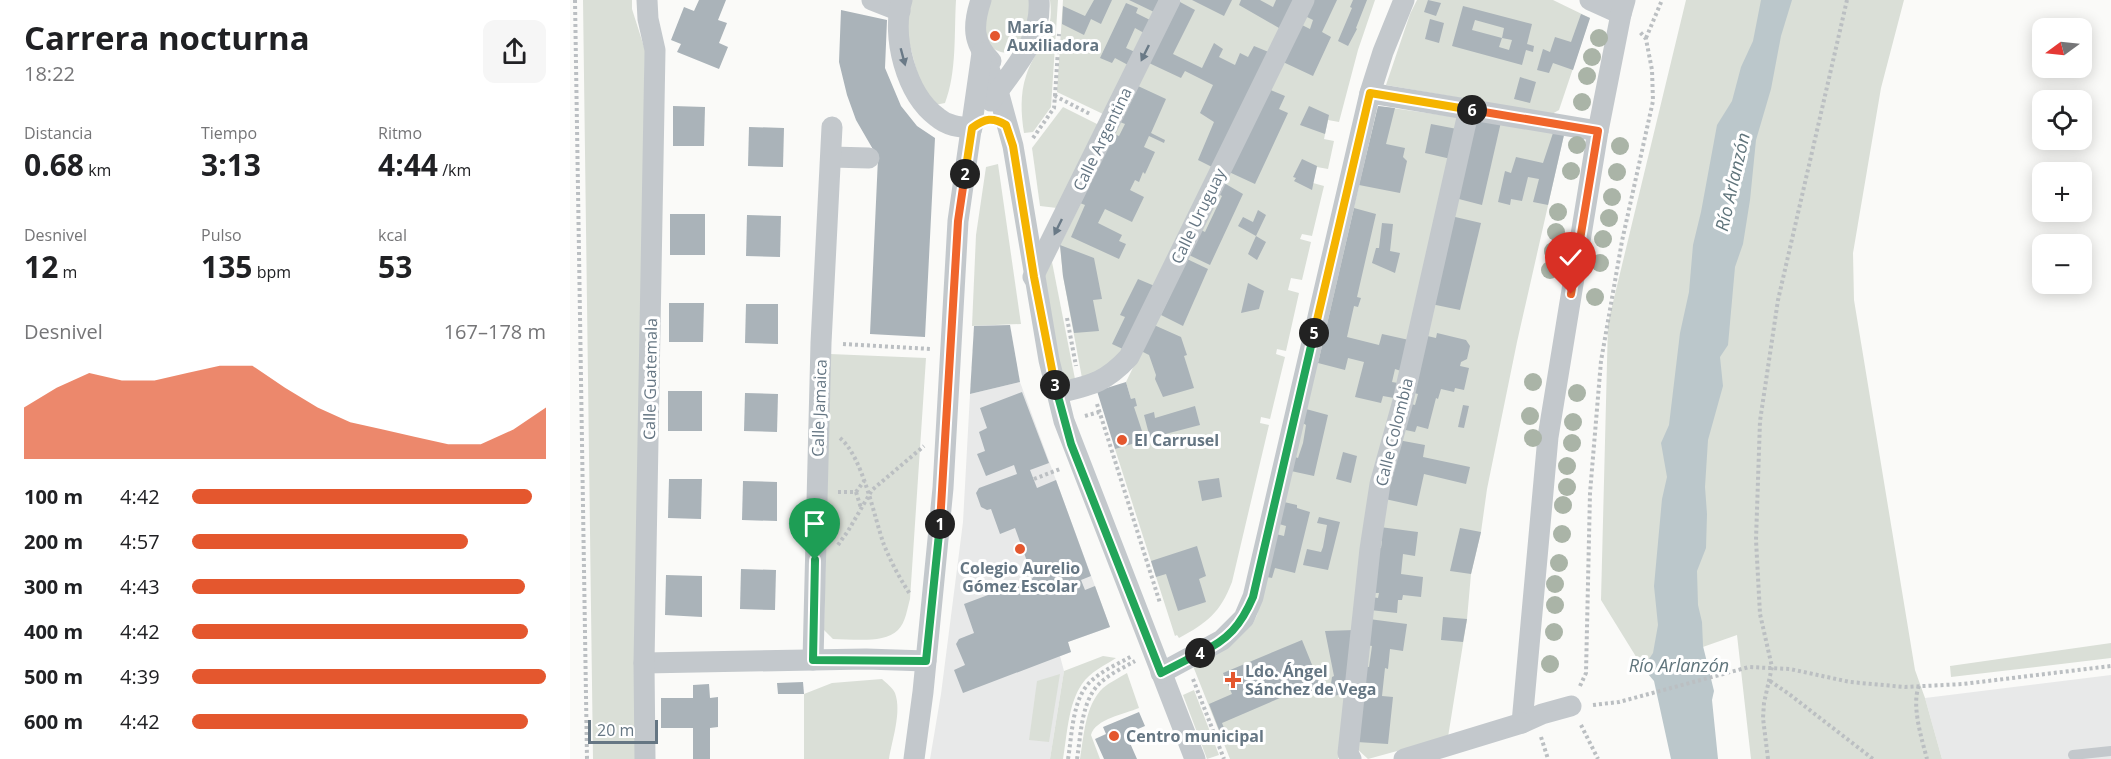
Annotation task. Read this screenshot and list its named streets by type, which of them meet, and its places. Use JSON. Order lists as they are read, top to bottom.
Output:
{
  "streets": {
    "street": [
      "Calle Argentina",
      "Calle Uruguay",
      "Calle Guatemala",
      "Calle Jamaica",
      "Calle Colombia"
    ]
  },
  "water": ["Río Arlanzón"],
  "places": {
    "other": [
      "María Auxiliadora",
      "El Carrusel",
      "Colegio Aurelio Gómez Escolar",
      "Centro municipal"
    ],
    "health": ["Ldo. Ángel Sánchez de Vega"]
  },
  "scale_bar": "20 m",
  "north": "left",
  "page": {
    "heading": ["Carrera nocturna", "18:22"],
    "map_buttons": ["+", "−"],
    "pins": [
      "6",
      "2",
      "5",
      "3",
      "1",
      "4"
    ],
    "stats": [
      ["Distancia", "0.68 km"],
      ["Tiempo", "3:13"],
      ["Ritmo", "4:44 /km"],
      ["Desnivel", "12 m"],
      ["Pulso", "135 bpm"],
      ["kcal", "53"]
    ],
    "chart": ["Desnivel", "167–178 m"],
    "list": [
      {
        "name": "100 m",
        "note": "4:42"
      },
      {
        "name": "200 m",
        "note": "4:57"
      },
      {
        "name": "300 m",
        "note": "4:43"
      },
      {
        "name": "400 m",
        "note": "4:42"
      },
      {
        "name": "500 m",
        "note": "4:39"
      },
      {
        "name": "600 m",
        "note": "4:42"
      }
    ],
    "scale": "20 m"
  }
}
